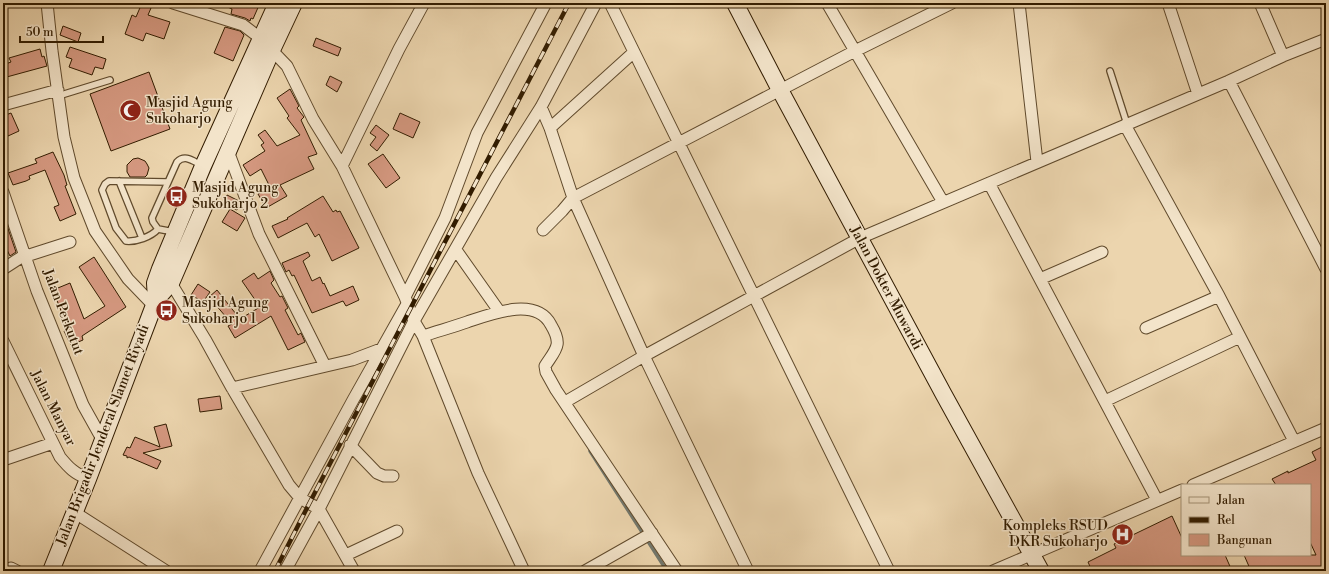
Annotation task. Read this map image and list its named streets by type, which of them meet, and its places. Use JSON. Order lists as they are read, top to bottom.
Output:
{
  "streets": {
    "main road": ["Jalan Dokter Muwardi", "Jalan Brigadir Jenderal Slamet Riyadi"],
    "street": ["Jalan Perkutut", "Jalan Manyar"]
  },
  "crossings": [
    ["Jalan Perkutut", "Jalan Brigadir Jenderal Slamet Riyadi"],
    ["Jalan Manyar", "Jalan Brigadir Jenderal Slamet Riyadi"]
  ],
  "places": {
    "mosque": ["Masjid Agung Sukoharjo"],
    "bus stop": ["Masjid Agung Sukoharjo 2", "Masjid Agung Sukoharjo 1"],
    "hospital": ["Kompleks RSUD DKR Sukoharjo"]
  },
  "legend": ["Jalan", "Rel", "Bangunan"],
  "scale_bar": "50 m"
}
